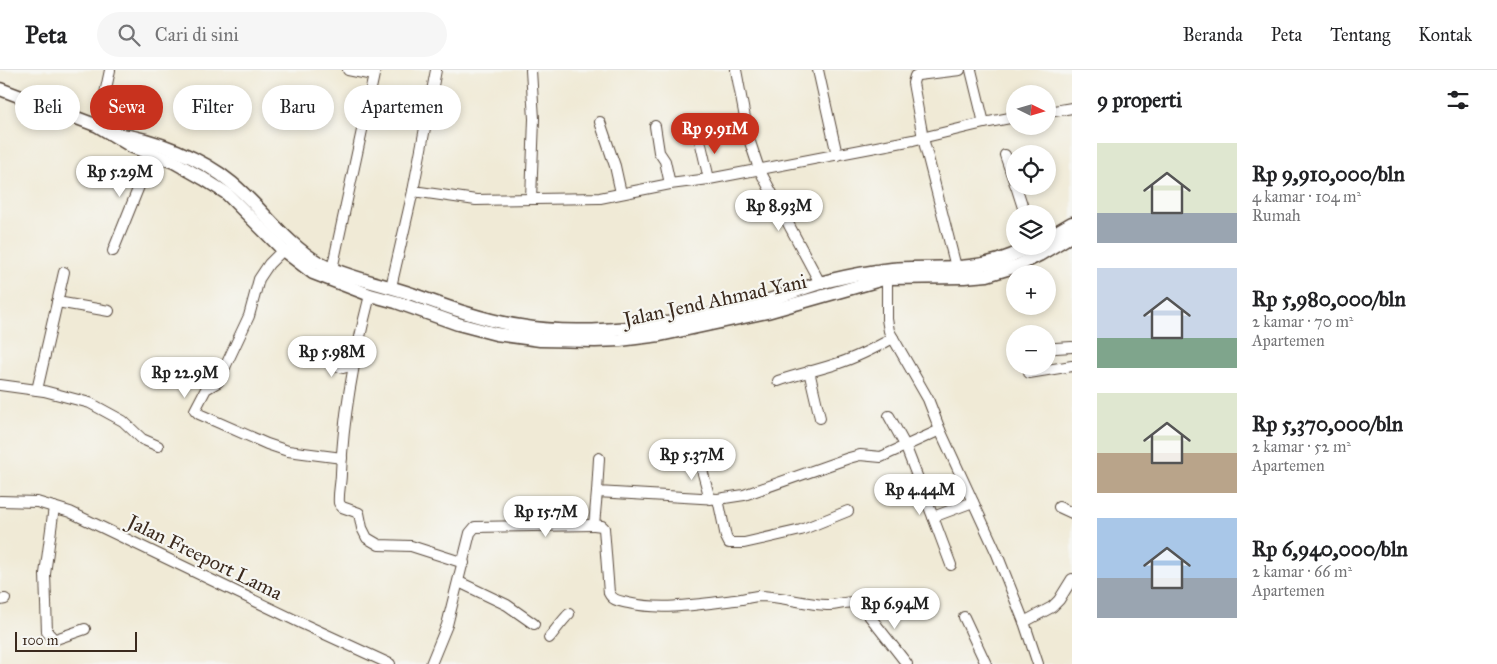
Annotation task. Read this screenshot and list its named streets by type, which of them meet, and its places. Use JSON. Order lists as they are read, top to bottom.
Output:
{
  "streets": {
    "main road": ["Jalan Jend Ahmad Yani"],
    "street": ["Jalan Freeport Lama"]
  },
  "scale_bar": "100 m",
  "north": "right",
  "page": {
    "header": "Peta",
    "search": "Cari di sini",
    "nav": [
      "Beranda",
      "Peta",
      "Tentang",
      "Kontak"
    ],
    "heading": "9 properti",
    "map_buttons": ["+", "−"],
    "chip": [
      "Beli",
      "Sewa",
      "Filter",
      "Baru",
      "Apartemen"
    ],
    "price": [
      "Rp 9.91M",
      "Rp 5.29M",
      "Rp 8.93M",
      "Rp 5.98M",
      "Rp 22.9M",
      "Rp 5.37M",
      "Rp 4.44M",
      "Rp 15.7M",
      "Rp 6.94M"
    ],
    "list": [
      {
        "name": "Rp 9,910,000/bln",
        "note": "4 kamar · 104 m² · Rumah"
      },
      {
        "name": "Rp 5,980,000/bln",
        "note": "2 kamar · 70 m² · Apartemen"
      },
      {
        "name": "Rp 5,370,000/bln",
        "note": "2 kamar · 52 m² · Apartemen"
      },
      {
        "name": "Rp 6,940,000/bln",
        "note": "2 kamar · 66 m² · Apartemen"
      }
    ],
    "scale": "100 m"
  }
}
